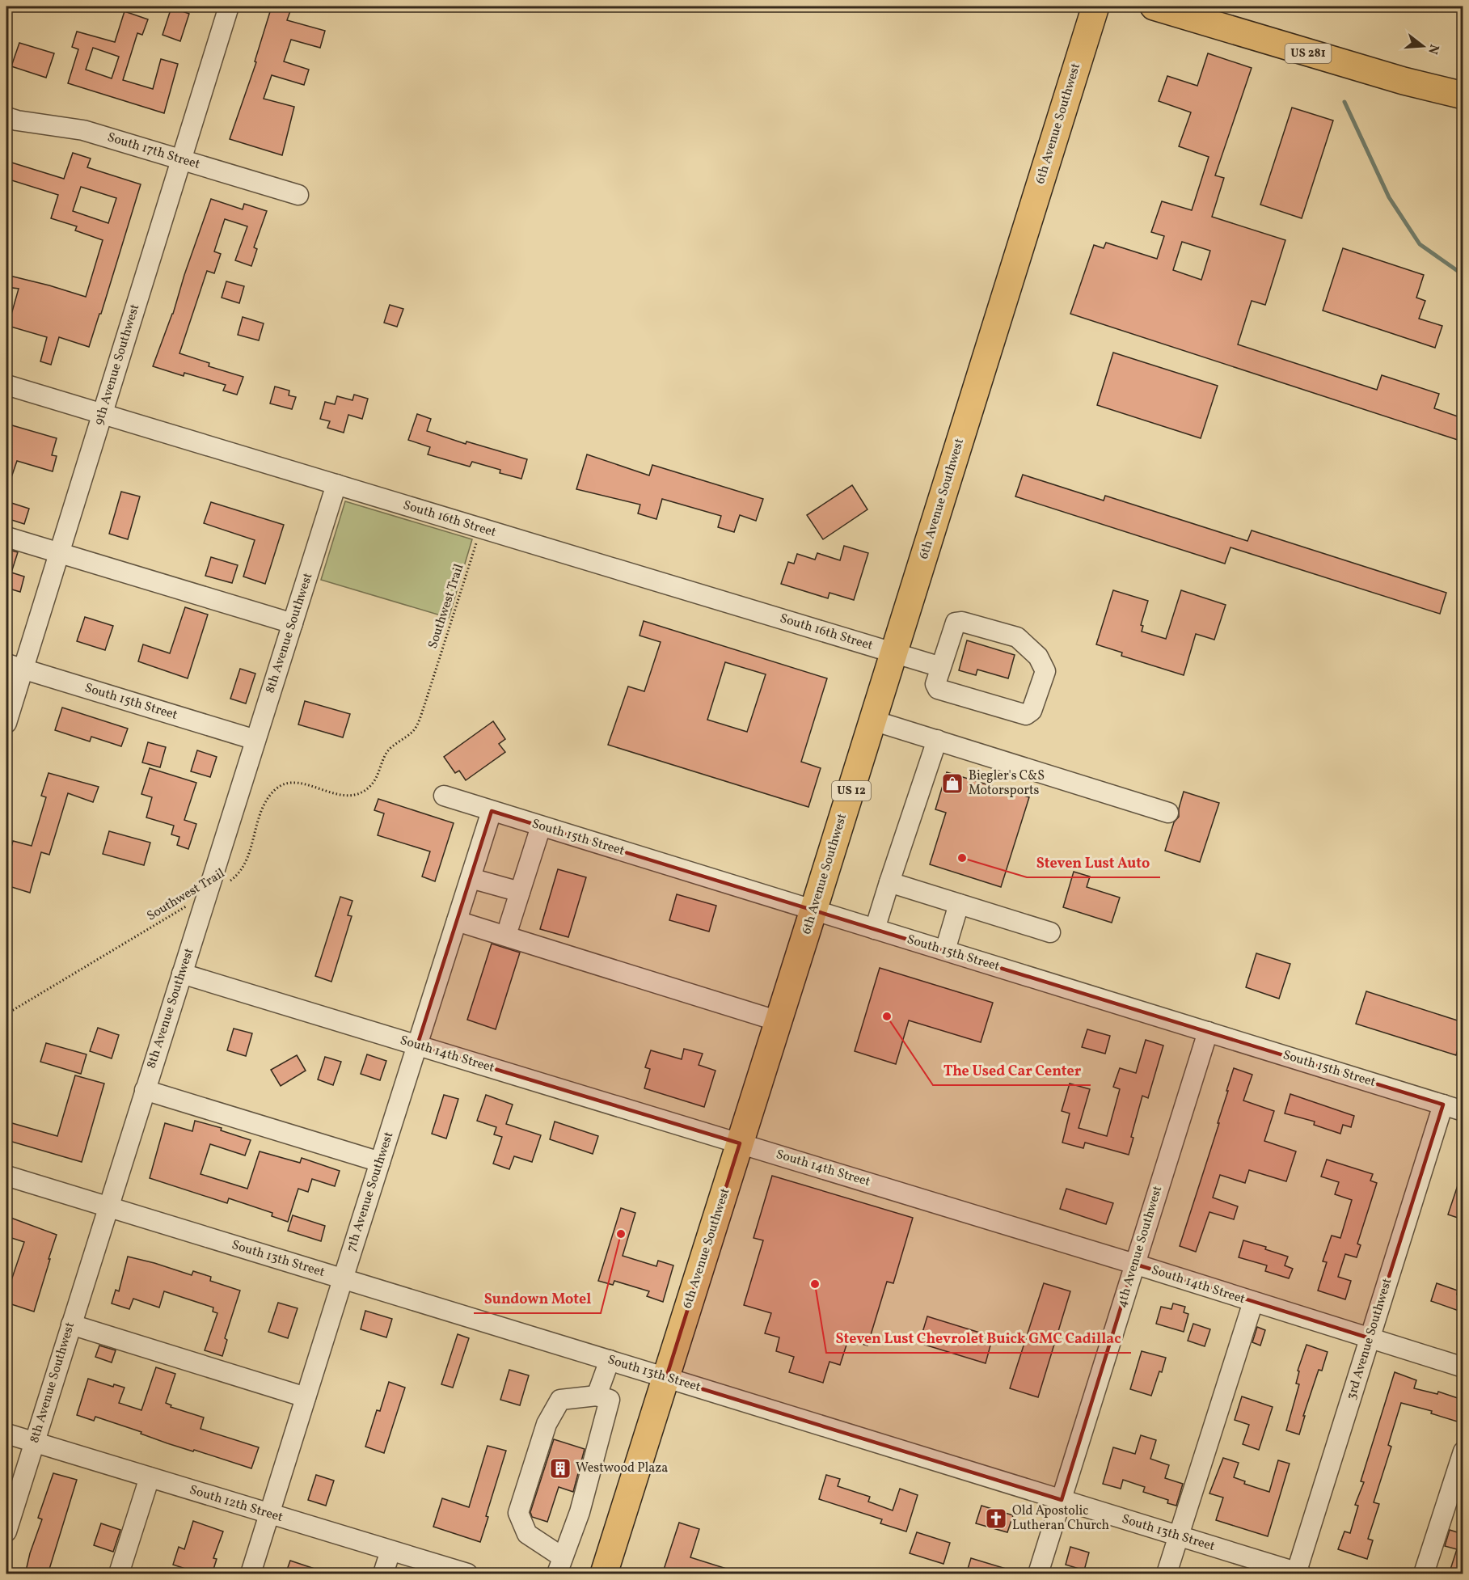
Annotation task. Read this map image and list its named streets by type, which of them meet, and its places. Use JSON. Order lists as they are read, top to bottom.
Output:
{
  "streets": {
    "highway": ["US 281", "6th Avenue Southwest", "US 12"],
    "street": [
      "South 17th Street",
      "9th Avenue Southwest",
      "South 16th Street",
      "8th Avenue Southwest",
      "South 15th Street",
      "South 14th Street",
      "7th Avenue Southwest",
      "4th Avenue Southwest",
      "South 13th Street",
      "3rd Avenue Southwest",
      "South 12th Street"
    ],
    "path": ["Southwest Trail"]
  },
  "crossings": [
    ["6th Avenue Southwest", "South 16th Street"],
    ["6th Avenue Southwest", "South 15th Street"],
    ["6th Avenue Southwest", "South 14th Street"],
    ["6th Avenue Southwest", "South 13th Street"],
    ["South 17th Street", "9th Avenue Southwest"],
    ["9th Avenue Southwest", "South 16th Street"],
    ["9th Avenue Southwest", "South 15th Street"],
    ["South 16th Street", "Southwest Trail"],
    ["South 16th Street", "8th Avenue Southwest"],
    ["Southwest Trail", "8th Avenue Southwest"],
    ["8th Avenue Southwest", "South 15th Street"],
    ["8th Avenue Southwest", "South 14th Street"],
    ["8th Avenue Southwest", "South 13th Street"],
    ["8th Avenue Southwest", "South 12th Street"],
    ["South 15th Street", "7th Avenue Southwest"],
    ["South 15th Street", "4th Avenue Southwest"],
    ["South 15th Street", "3rd Avenue Southwest"],
    ["South 14th Street", "7th Avenue Southwest"],
    ["South 14th Street", "4th Avenue Southwest"],
    ["South 14th Street", "3rd Avenue Southwest"],
    ["7th Avenue Southwest", "South 13th Street"],
    ["7th Avenue Southwest", "South 12th Street"],
    ["4th Avenue Southwest", "South 13th Street"],
    ["South 13th Street", "3rd Avenue Southwest"]
  ],
  "places": {
    "shop": ["Biegler's C&S Motorsports"],
    "other": [
      "Steven Lust Auto",
      "The Used Car Center",
      "Sundown Motel",
      "Steven Lust Chevrolet Buick GMC Cadillac"
    ],
    "building": ["Westwood Plaza"],
    "church": ["Old Apostolic Lutheran Church"]
  },
  "north": "right"
}
